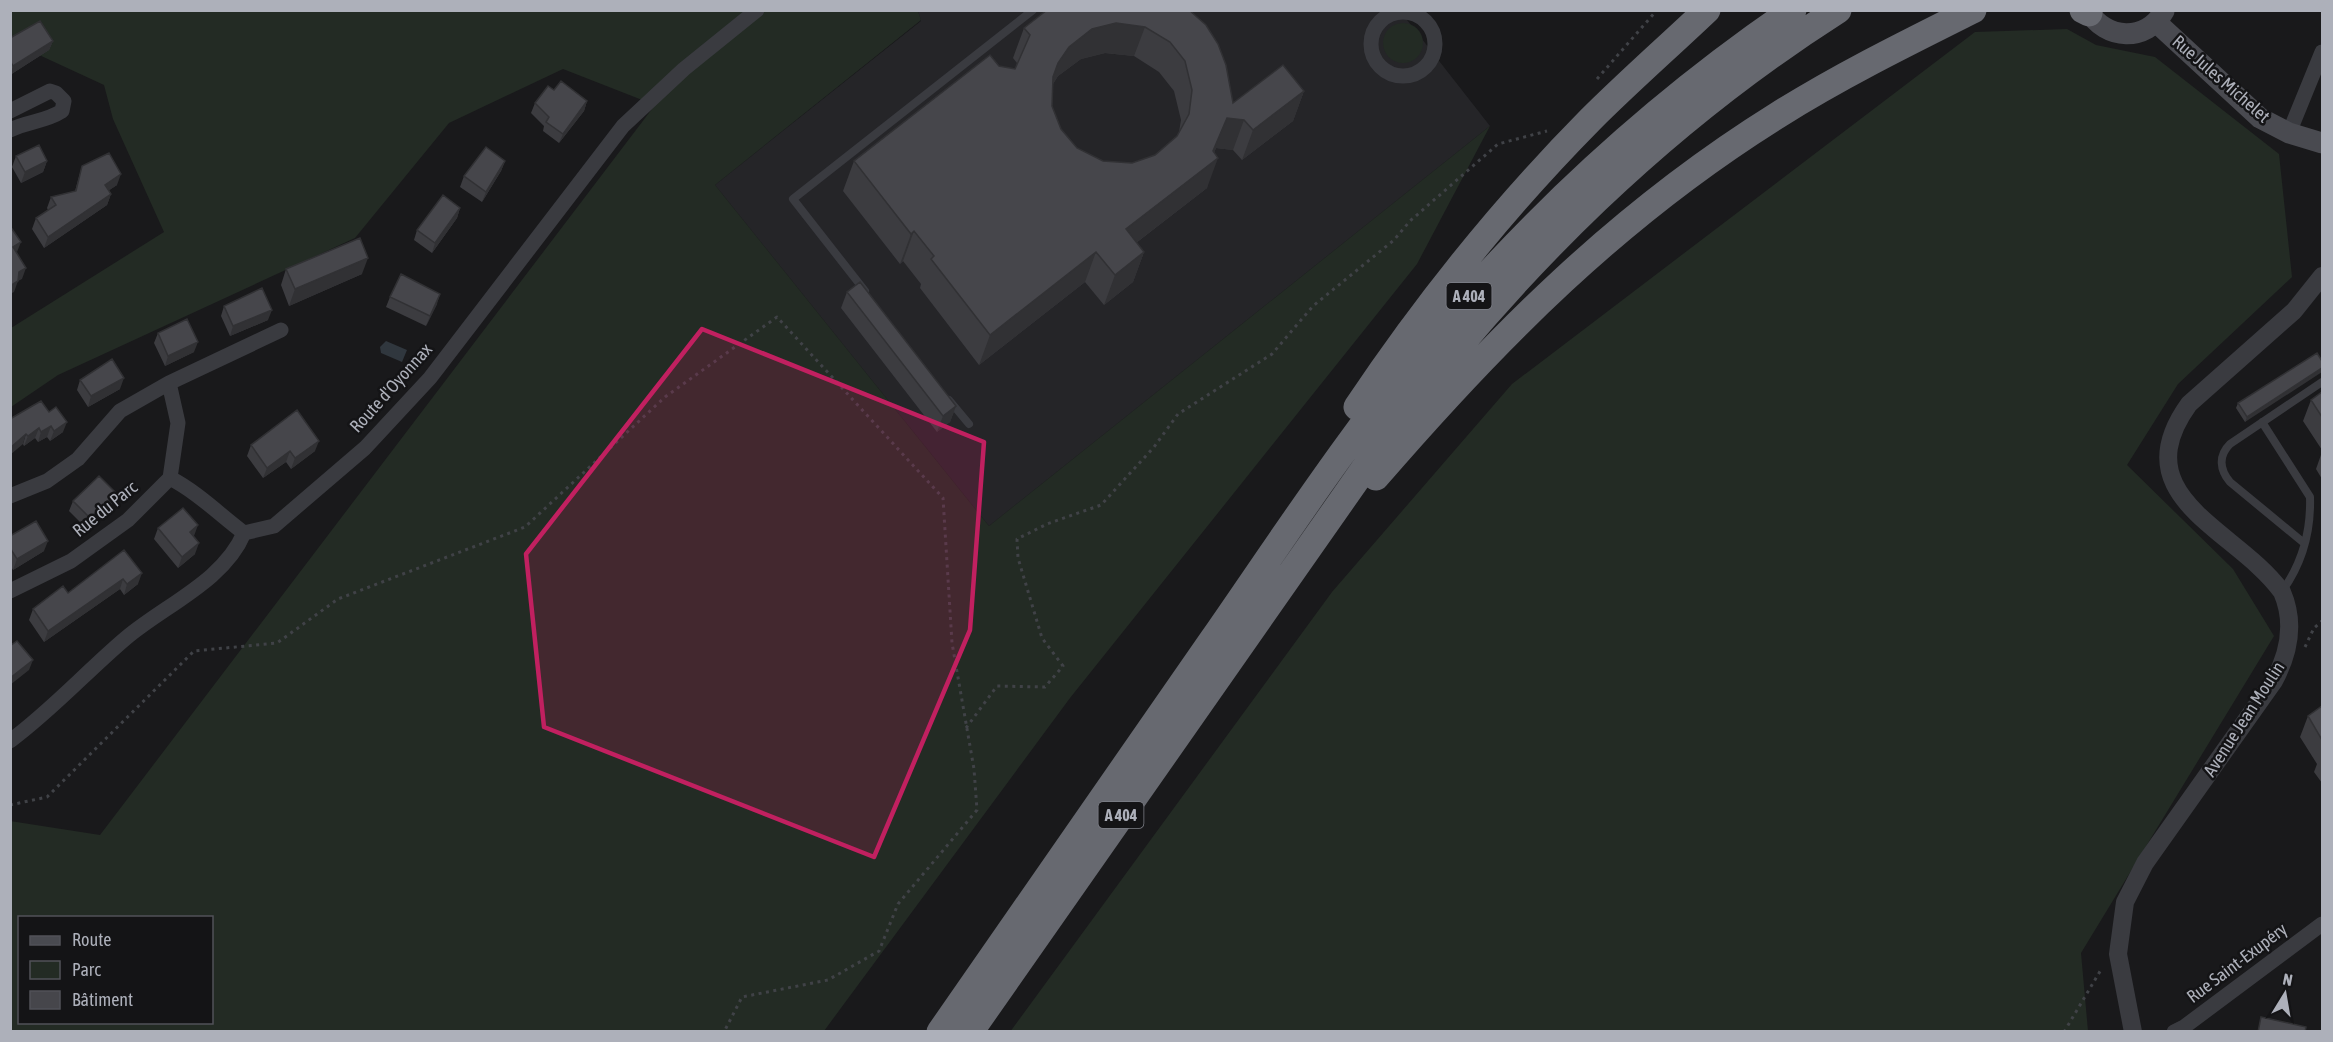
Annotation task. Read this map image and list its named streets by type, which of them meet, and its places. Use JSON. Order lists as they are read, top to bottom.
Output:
{
  "streets": {
    "highway": ["A 404"],
    "main road": ["Rue Jules Michelet"],
    "street": [
      "Route d'Oyonnax",
      "Rue du Parc",
      "Avenue Jean Moulin",
      "Rue Saint-Exupéry"
    ]
  },
  "legend": ["Route", "Parc", "Bâtiment"],
  "north": "top"
}
